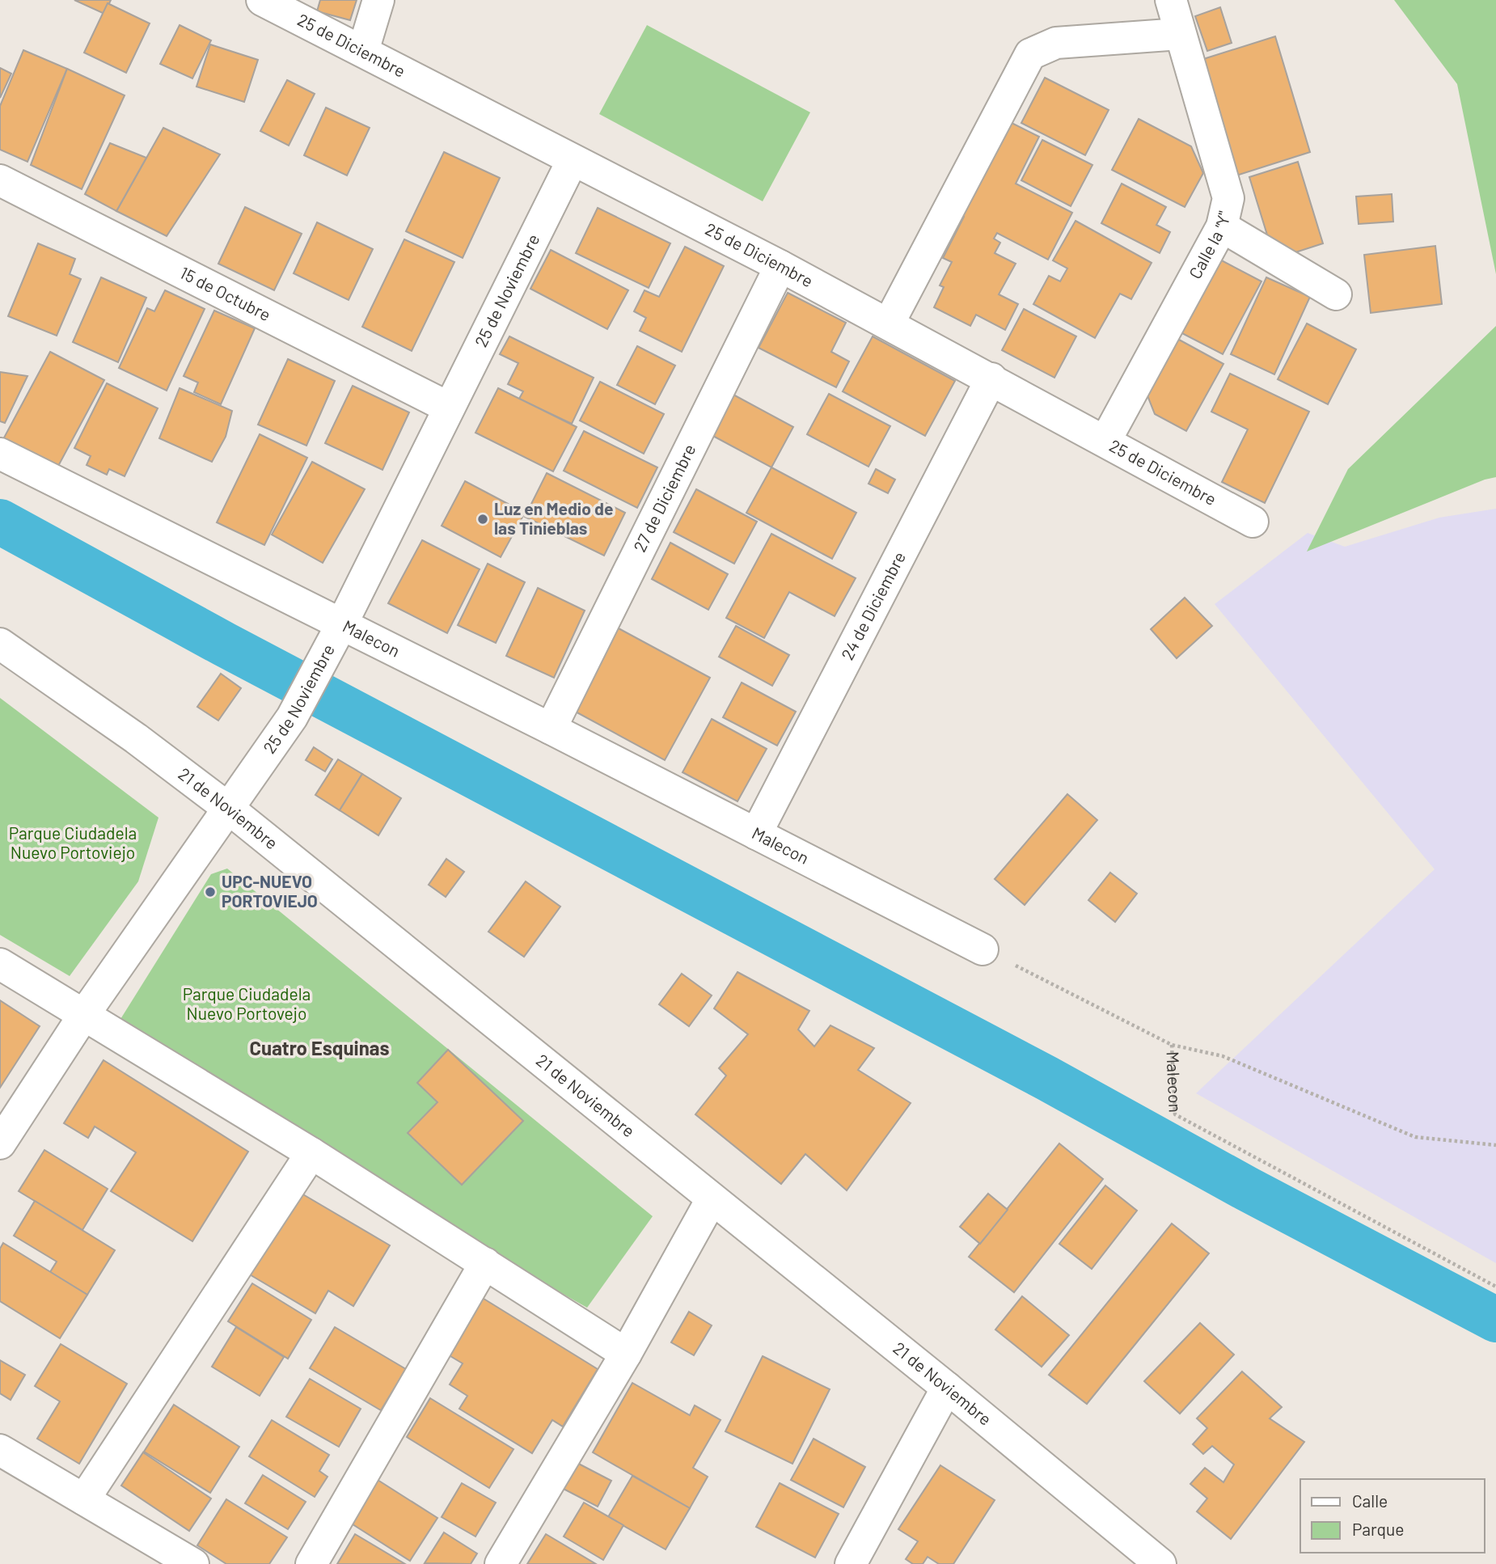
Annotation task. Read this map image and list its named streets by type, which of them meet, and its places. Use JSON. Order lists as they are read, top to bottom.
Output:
{
  "streets": {
    "street": [
      "25 de Diciembre",
      "Calle la \"Y\"",
      "25 de Noviembre",
      "15 de Octubre",
      "27 de Diciembre",
      "24 de Diciembre",
      "Malecon",
      "21 de Noviembre"
    ]
  },
  "crossings": [
    ["25 de Diciembre", "Calle la \"Y\""],
    ["25 de Diciembre", "25 de Noviembre"],
    ["25 de Diciembre", "27 de Diciembre"],
    ["25 de Diciembre", "24 de Diciembre"],
    ["25 de Noviembre", "15 de Octubre"],
    ["25 de Noviembre", "Malecon"],
    ["25 de Noviembre", "21 de Noviembre"],
    ["27 de Diciembre", "Malecon"],
    ["24 de Diciembre", "Malecon"]
  ],
  "districts": ["Cuatro Esquinas"],
  "parks": ["Parque Ciudadela Nuevo Portoviejo", "Parque Ciudadela Nuevo Portovejo"],
  "places": ["Luz en Medio de las Tinieblas", "UPC-NUEVO PORTOVIEJO"],
  "legend": ["Calle", "Parque"]
}
